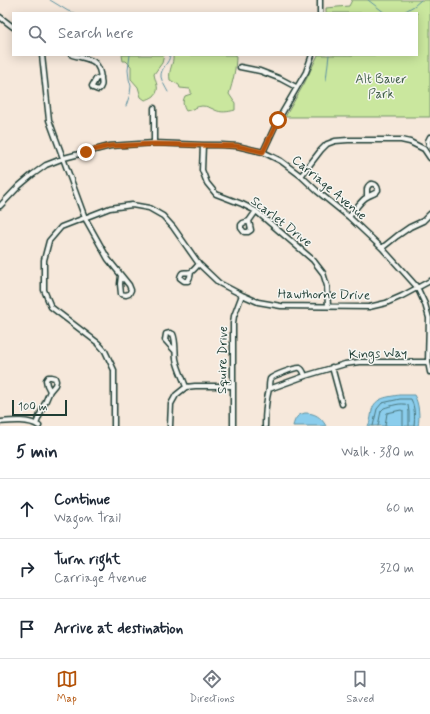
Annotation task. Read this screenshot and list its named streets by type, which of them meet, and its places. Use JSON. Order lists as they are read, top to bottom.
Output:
{
  "streets": {
    "street": [
      "Carriage Avenue",
      "Scarlet Drive",
      "Hawthorne Drive",
      "Kings Way",
      "Squire Drive"
    ]
  },
  "crossings": [
    ["Carriage Avenue", "Scarlet Drive"],
    ["Carriage Avenue", "Hawthorne Drive"],
    ["Carriage Avenue", "Kings Way"],
    ["Scarlet Drive", "Hawthorne Drive"],
    ["Hawthorne Drive", "Squire Drive"]
  ],
  "parks": ["Alt Bauer Park"],
  "scale_bar": "100 m",
  "page": {
    "search": "Search here",
    "scale": "100 m",
    "heading": ["5 min", "Walk · 380 m"],
    "list": [
      ["Continue", "Wagon Trail", "60 m"],
      ["Turn right", "Carriage Avenue", "320 m"],
      "Arrive at destination"
    ],
    "nav": ["Map", "Directions", "Saved"]
  }
}
